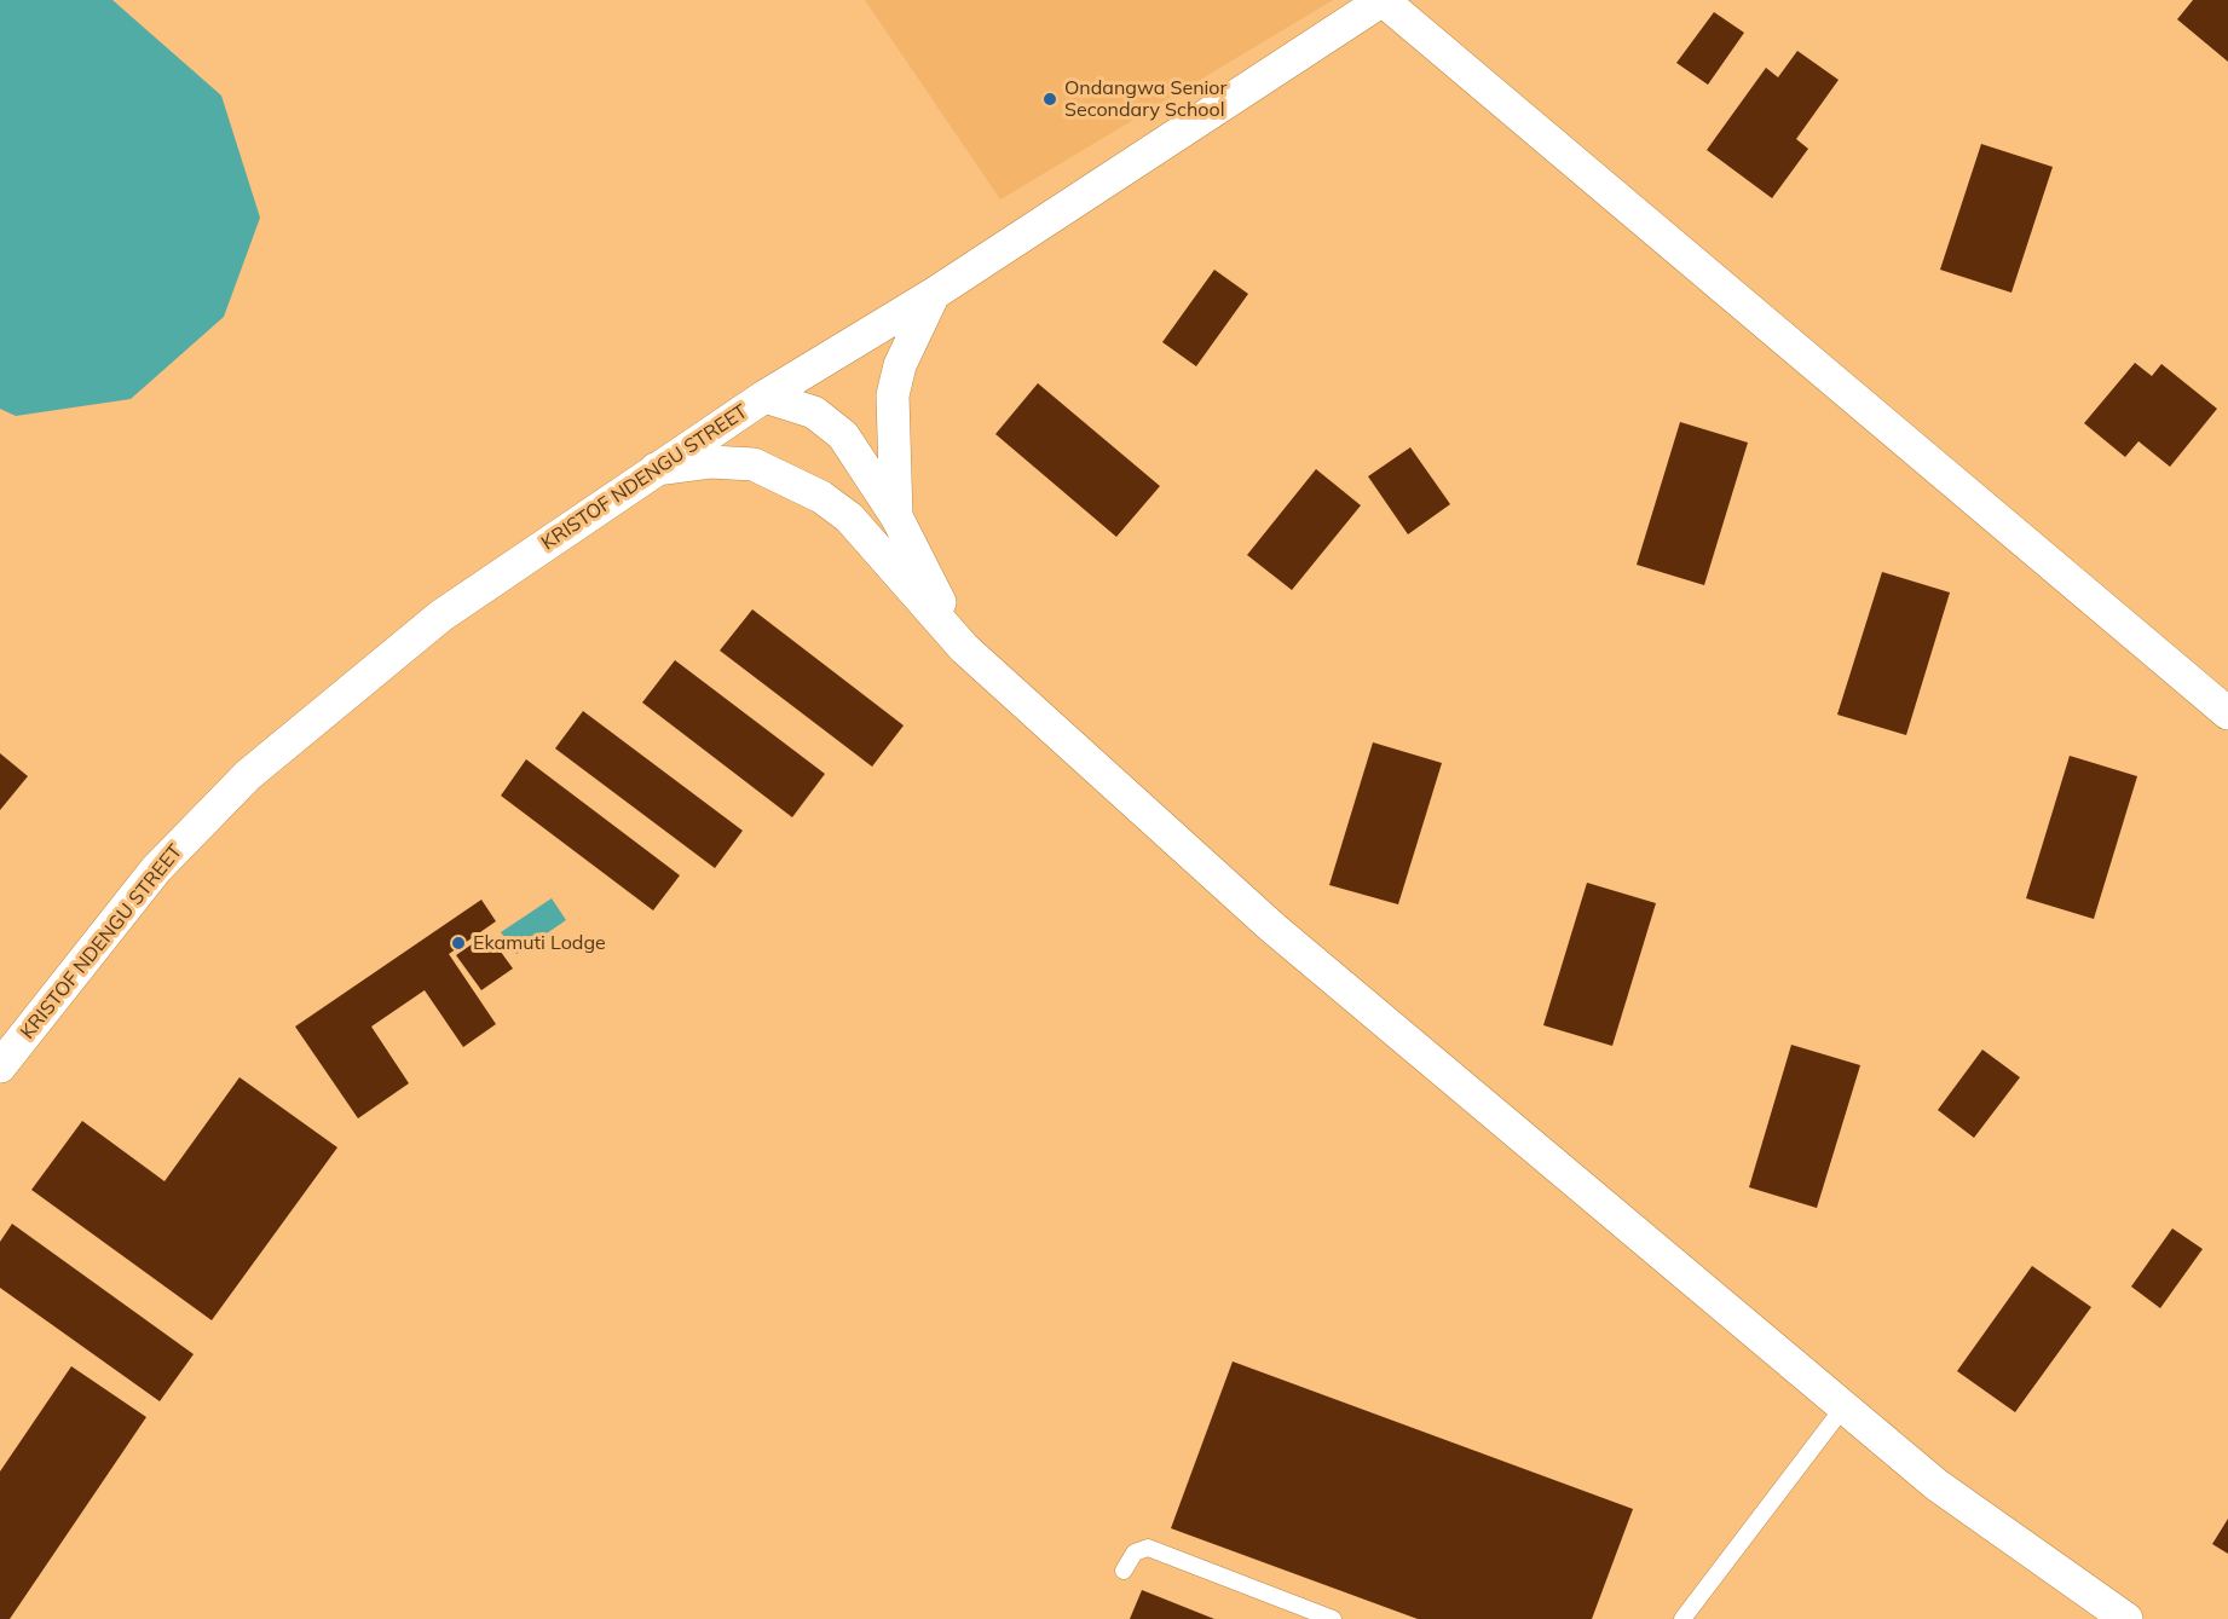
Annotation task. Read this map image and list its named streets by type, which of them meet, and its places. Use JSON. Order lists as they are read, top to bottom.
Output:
{
  "streets": {
    "street": ["KRISTOF NDENGU STREET"]
  },
  "places": ["Ondangwa Senior Secondary School", "Ekamuti Lodge"]
}
